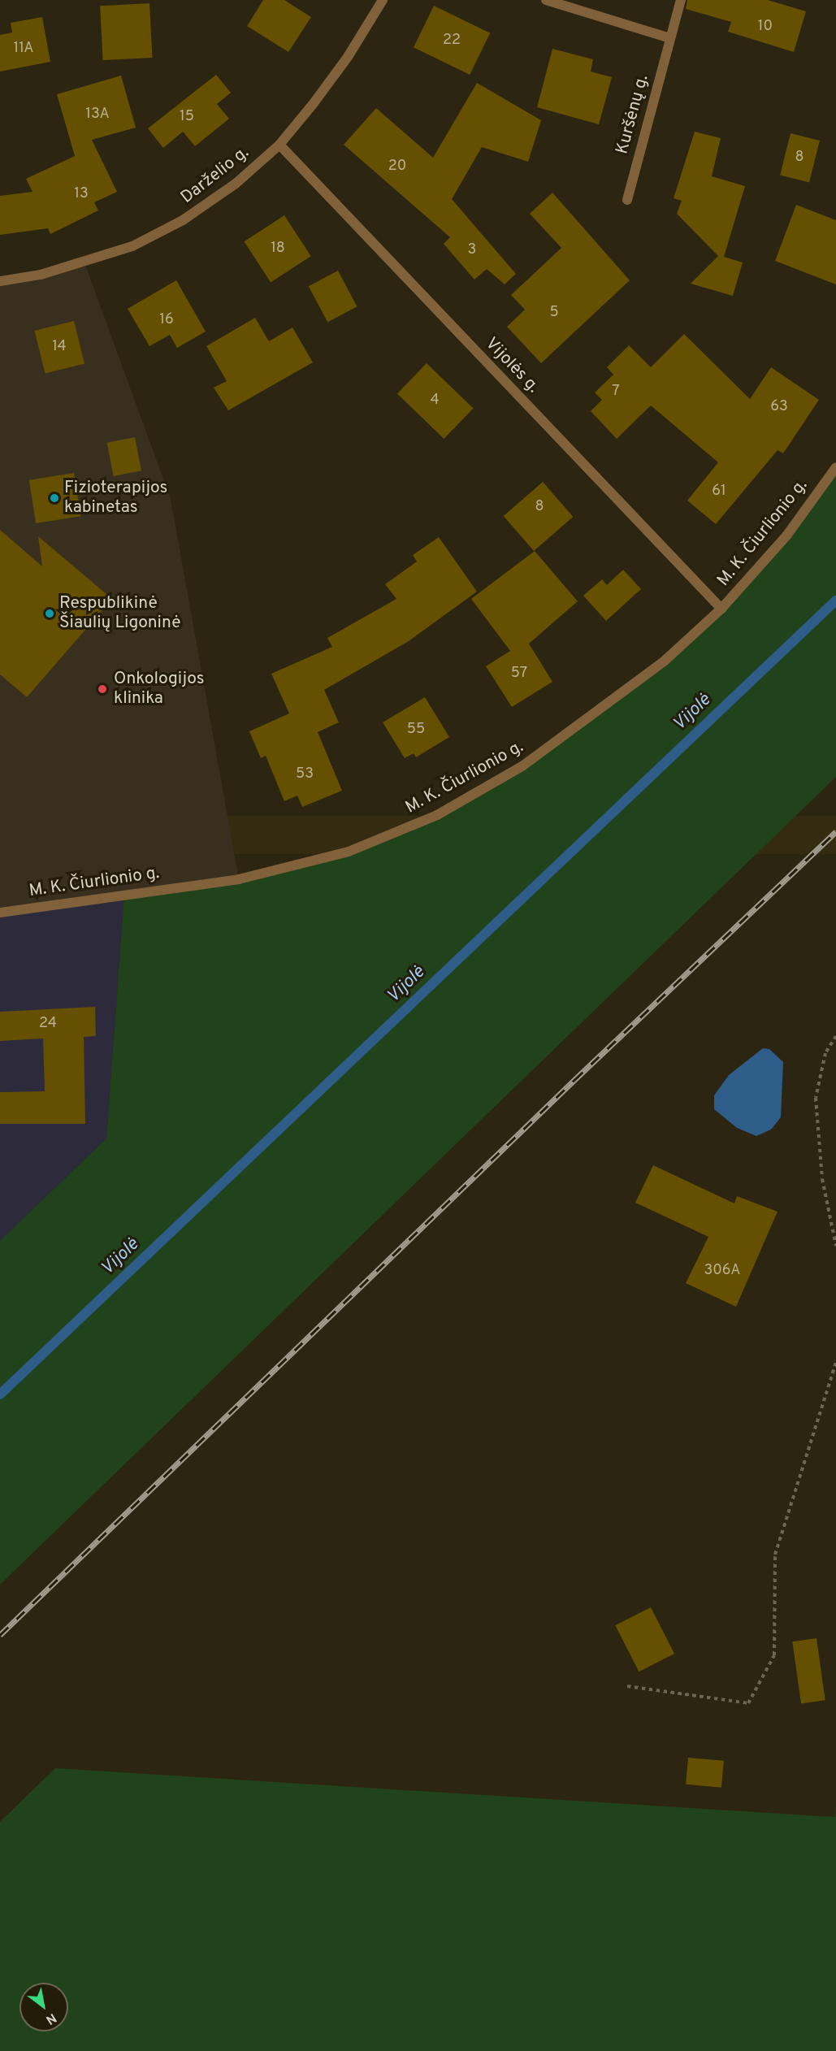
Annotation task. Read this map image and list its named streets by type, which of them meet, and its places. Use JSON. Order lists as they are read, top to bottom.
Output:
{
  "streets": {
    "street": [
      "Kuršėnų g.",
      "Darželio g.",
      "Vijolės g.",
      "M. K. Čiurlionio g."
    ]
  },
  "crossings": [
    ["Darželio g.", "Vijolės g."],
    ["Vijolės g.", "M. K. Čiurlionio g."]
  ],
  "water": ["Vijolė"],
  "places": ["Fizioterapijos kabinetas", "Respublikinė Šiaulių Ligoninė", "Onkologijos klinika"],
  "house_numbers": [
    "10",
    "22",
    "11A",
    "13A",
    "15",
    "8",
    "20",
    "13",
    "18",
    "3",
    "5",
    "16",
    "14",
    "7",
    "4",
    "63",
    "61",
    "8",
    "57",
    "55",
    "53",
    "24",
    "306A"
  ],
  "north": "bottom right"
}
